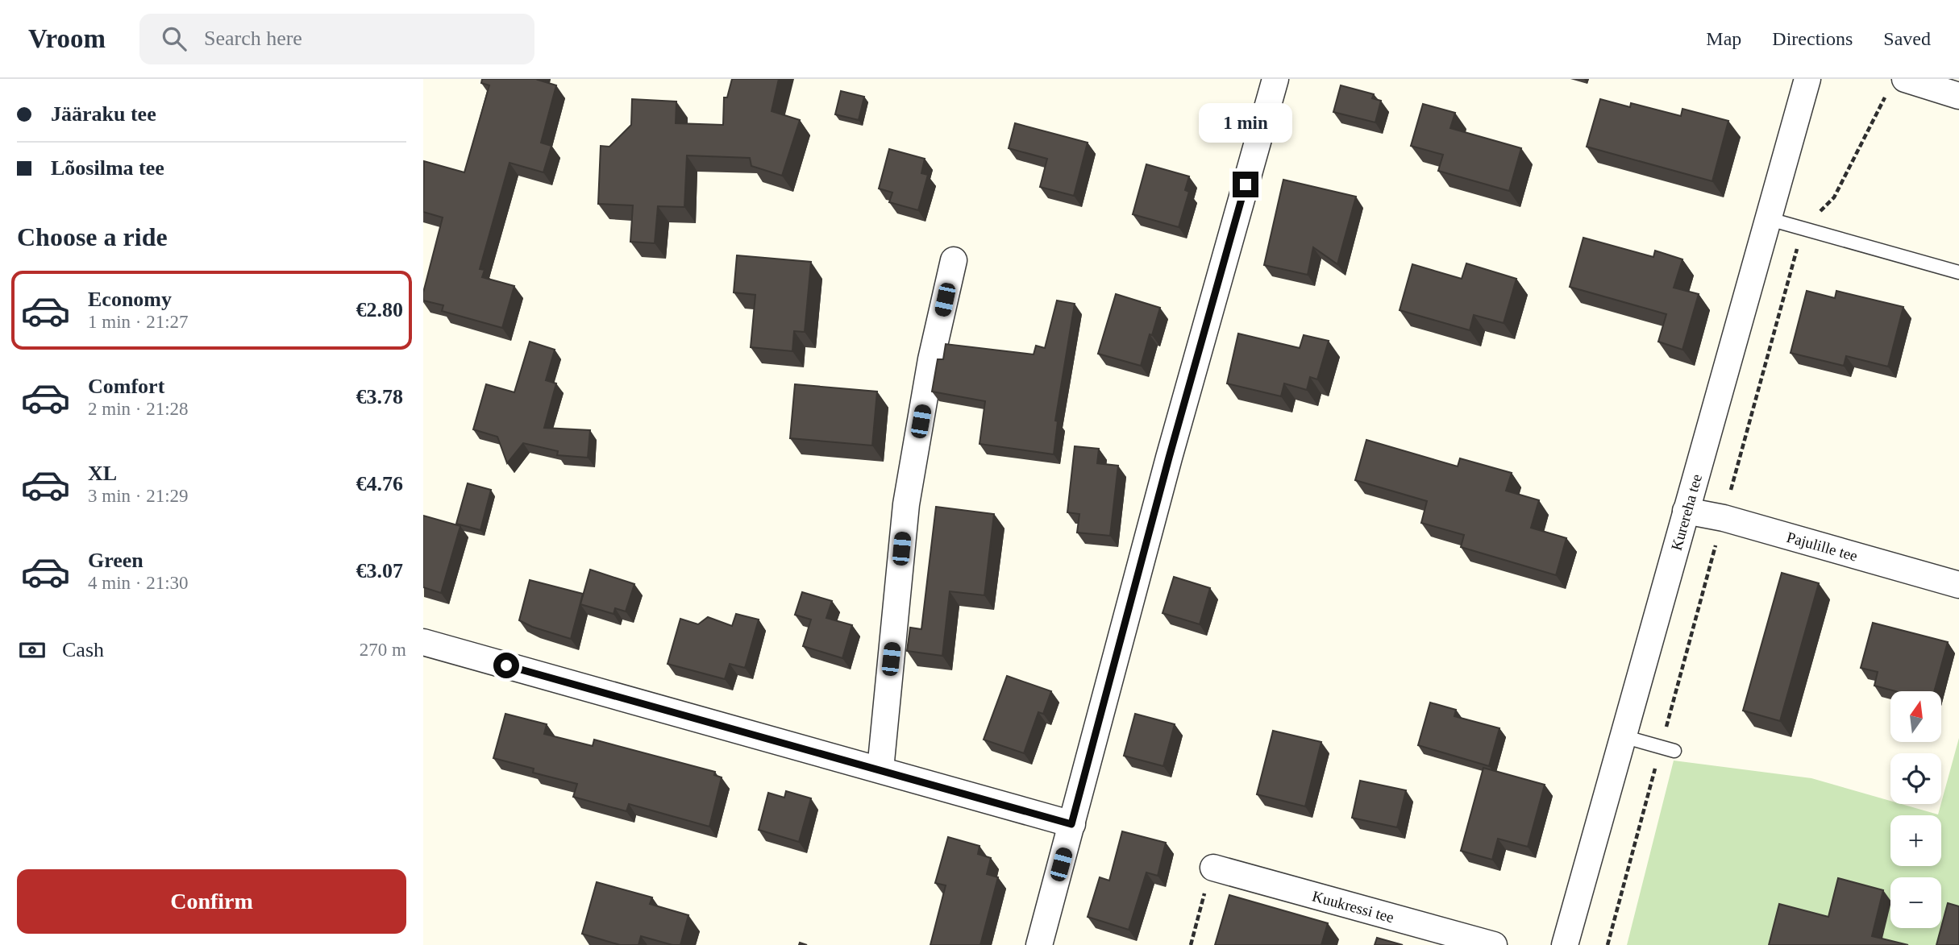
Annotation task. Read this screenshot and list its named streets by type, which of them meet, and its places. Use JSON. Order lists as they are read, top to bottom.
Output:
{
  "streets": {
    "street": ["Kurereha tee", "Pajulille tee", "Kuukressi tee"]
  },
  "crossings": [
    ["Kurereha tee", "Pajulille tee"]
  ],
  "north": "top",
  "page": {
    "header": "Vroom",
    "search": "Search here",
    "nav": ["Map", "Directions", "Saved"],
    "banner": ["Jääraku tee", "Lõosilma tee"],
    "bubble": "1 min",
    "heading": "Choose a ride",
    "list": [
      {
        "name": "Economy",
        "note": "1 min · 21:27",
        "value": "€2.80"
      },
      {
        "name": "Comfort",
        "note": "2 min · 21:28",
        "value": "€3.78"
      },
      {
        "name": "XL",
        "note": "3 min · 21:29",
        "value": "€4.76"
      },
      {
        "name": "Green",
        "note": "4 min · 21:30",
        "value": "€3.07"
      }
    ],
    "pay": ["Cash", "270 m"],
    "map_buttons": ["+", "−"],
    "buttons": "Confirm"
  }
}
